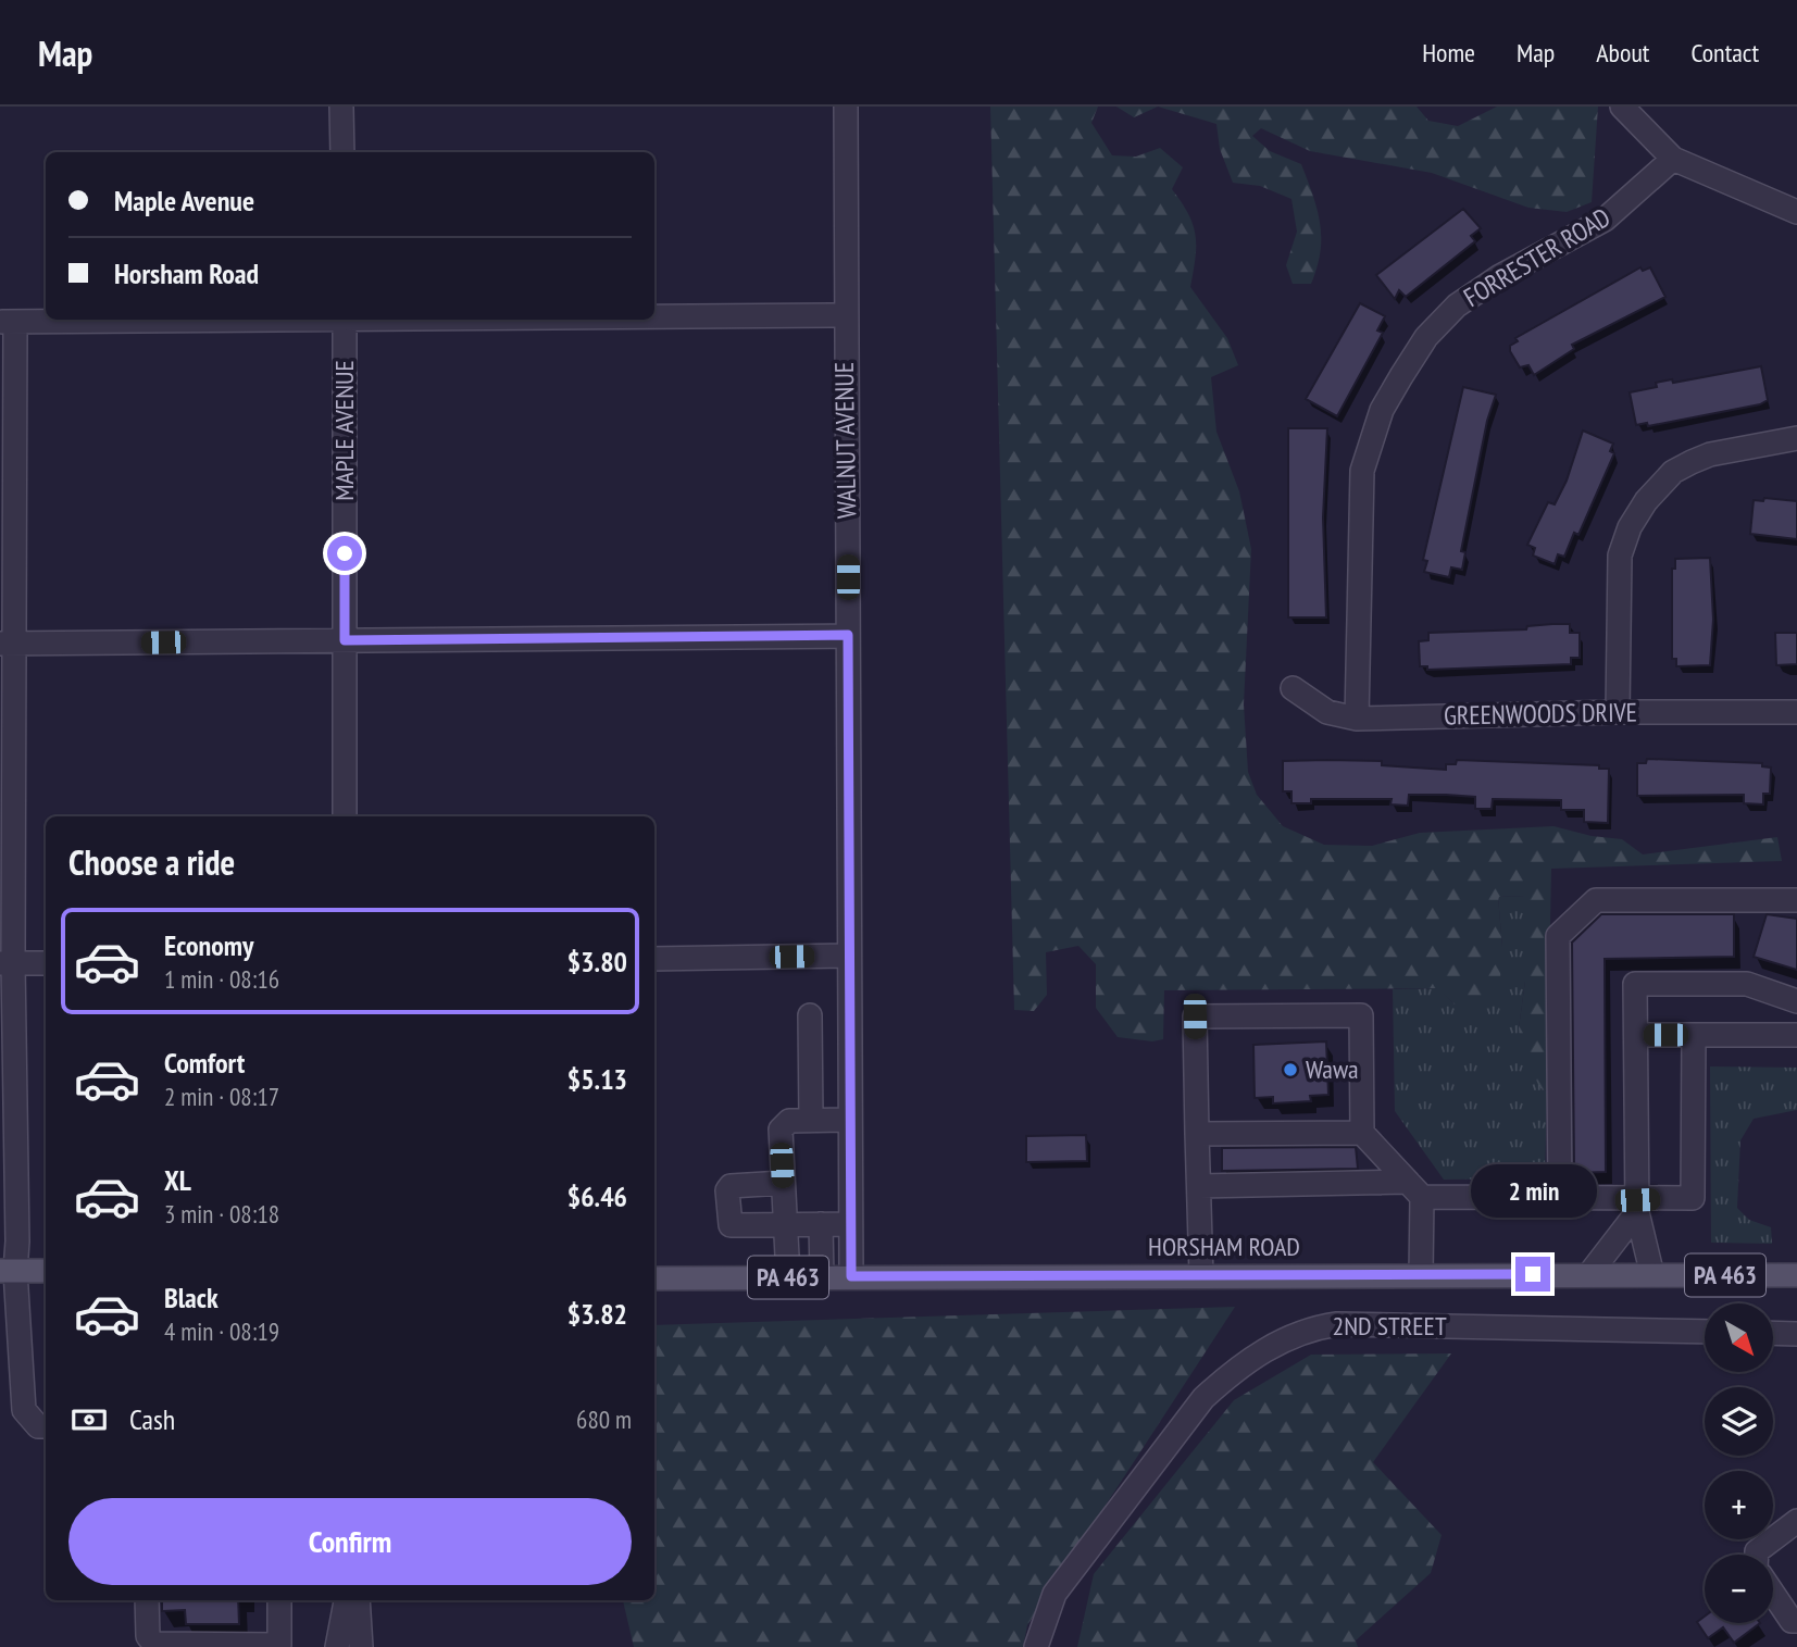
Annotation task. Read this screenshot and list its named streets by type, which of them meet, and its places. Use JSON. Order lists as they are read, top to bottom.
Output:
{
  "streets": {
    "main road": ["HORSHAM ROAD", "PA 463"],
    "street": [
      "FORRESTER ROAD",
      "MAPLE AVENUE",
      "WALNUT AVENUE",
      "GREENWOODS DRIVE",
      "2ND STREET"
    ]
  },
  "crossings": [
    ["FORRESTER ROAD", "GREENWOODS DRIVE"],
    ["WALNUT AVENUE", "HORSHAM ROAD"]
  ],
  "places": ["Wawa"],
  "north": "bottom right",
  "page": {
    "header": "Map",
    "nav": [
      "Home",
      "Map",
      "About",
      "Contact"
    ],
    "banner": ["Maple Avenue", "Horsham Road"],
    "heading": "Choose a ride",
    "list": [
      {
        "name": "Economy",
        "note": "1 min · 08:16",
        "value": "$3.80"
      },
      {
        "name": "Comfort",
        "note": "2 min · 08:17",
        "value": "$5.13"
      },
      {
        "name": "XL",
        "note": "3 min · 08:18",
        "value": "$6.46"
      },
      {
        "name": "Black",
        "note": "4 min · 08:19",
        "value": "$3.82"
      }
    ],
    "bubble": "2 min",
    "map_buttons": ["+", "−"],
    "pay": ["Cash", "680 m"],
    "buttons": "Confirm"
  }
}
